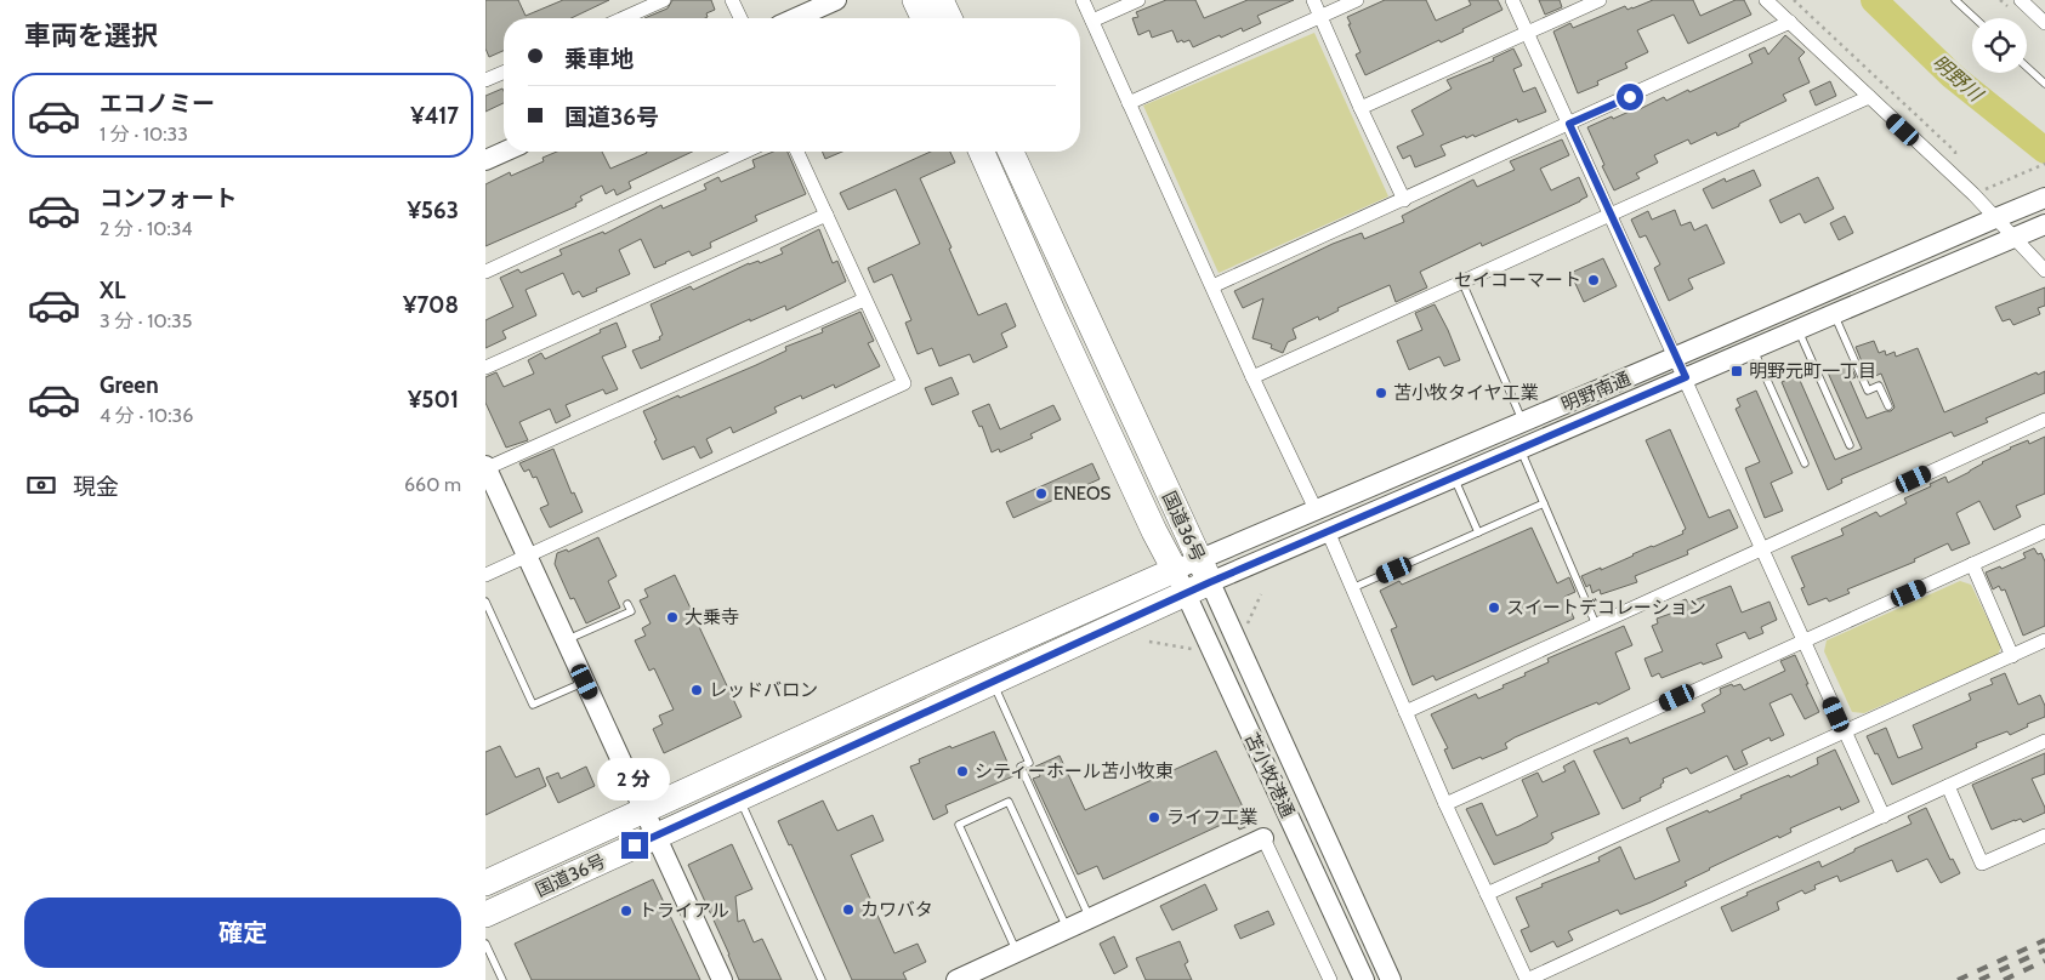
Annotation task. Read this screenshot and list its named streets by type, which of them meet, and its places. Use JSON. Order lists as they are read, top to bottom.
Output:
{
  "streets": {
    "highway": ["国道36号"],
    "street": ["明野南通", "苫小牧港通"]
  },
  "crossings": [
    ["明野南通", "国道36号"],
    ["明野南通", "苫小牧港通"],
    ["国道36号", "苫小牧港通"]
  ],
  "water": ["明野川"],
  "places": {
    "other": [
      "セイコーマート",
      "苫小牧タイヤ工業",
      "ENEOS",
      "スイートデコレーション",
      "大乗寺",
      "レッドバロン",
      "シティーホール苫小牧東",
      "ライフ工業",
      "カワバタ",
      "トライアル"
    ],
    "transit": ["明野元町一丁目"]
  },
  "page": {
    "heading": "車両を選択",
    "banner": ["乗車地", "国道36号"],
    "list": [
      {
        "name": "エコノミー",
        "note": "1 分 · 10:33",
        "value": "¥417"
      },
      {
        "name": "コンフォート",
        "note": "2 分 · 10:34",
        "value": "¥563"
      },
      {
        "name": "XL",
        "note": "3 分 · 10:35",
        "value": "¥708"
      },
      {
        "name": "Green",
        "note": "4 分 · 10:36",
        "value": "¥501"
      }
    ],
    "pay": ["現金", "660 m"],
    "bubble": "2 分",
    "buttons": "確定"
  }
}
